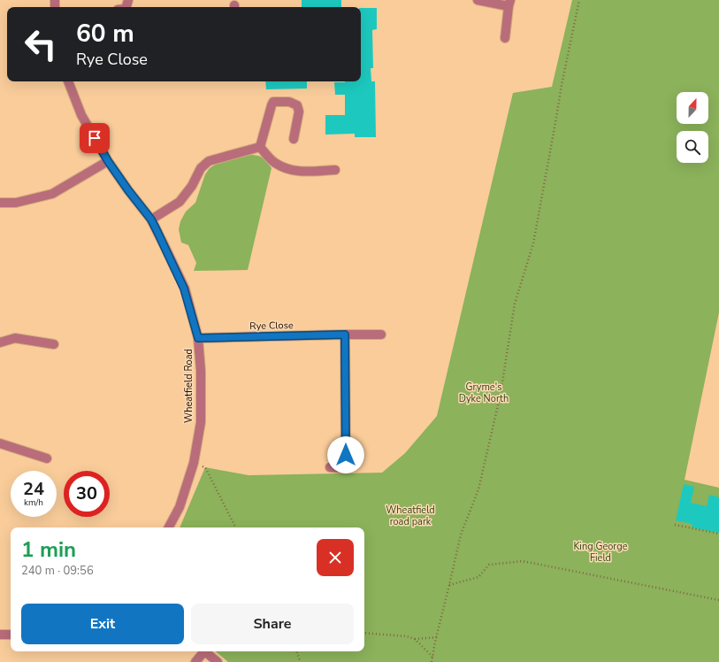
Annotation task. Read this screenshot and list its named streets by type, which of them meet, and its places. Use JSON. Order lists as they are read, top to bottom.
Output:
{
  "streets": {
    "street": ["Rye Close", "Wheatfield Road"]
  },
  "crossings": [
    ["Rye Close", "Wheatfield Road"]
  ],
  "parks": ["Gryme's Dyke North", "Wheatfield road park", "King George Field"],
  "north": "top",
  "page": {
    "turn": ["60 m", "Rye Close"],
    "speed": "24 km/h",
    "limit": "30",
    "heading": ["1 min", "240 m · 09:56"],
    "buttons": ["Exit", "Share"]
  }
}
